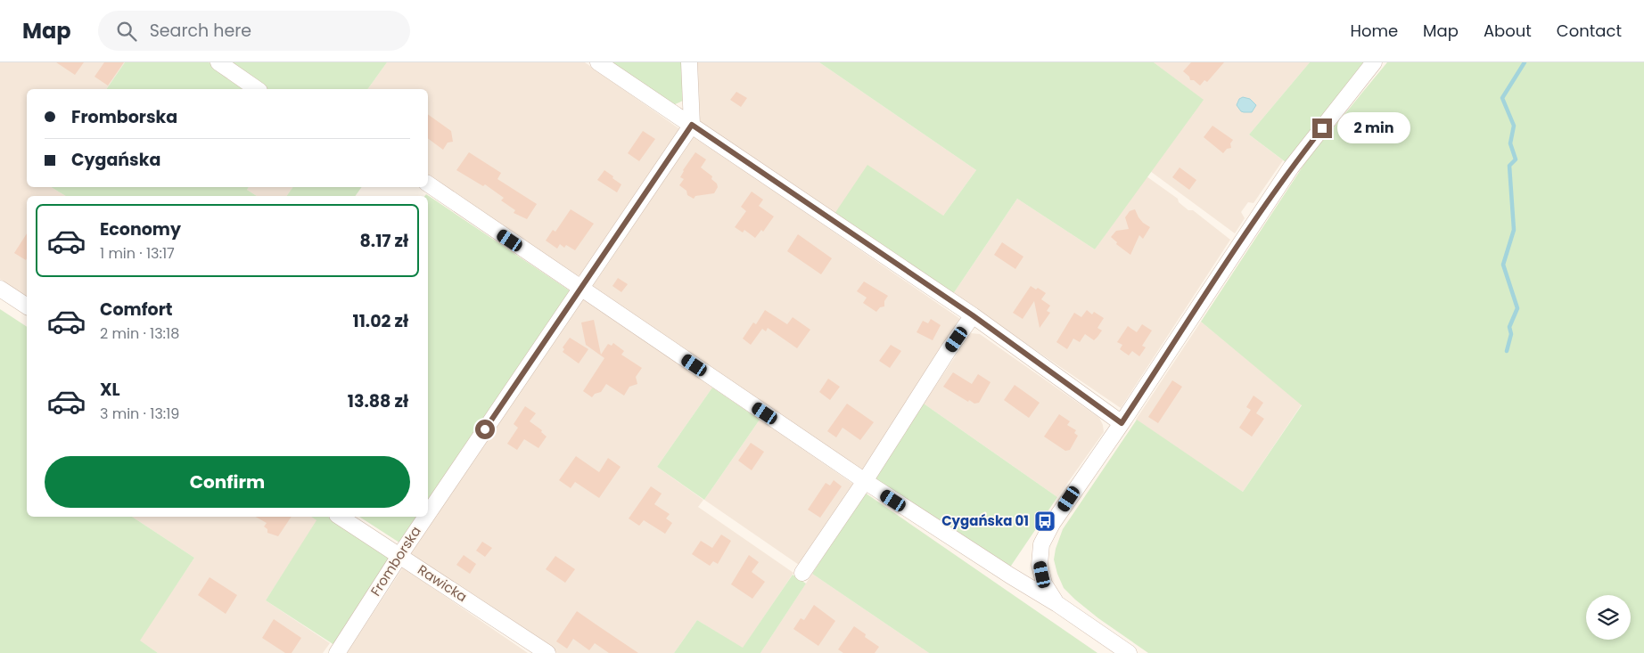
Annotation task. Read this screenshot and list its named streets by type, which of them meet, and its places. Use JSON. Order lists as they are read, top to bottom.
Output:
{
  "streets": {
    "street": ["Fromborska", "Rawicka"]
  },
  "crossings": [
    ["Fromborska", "Rawicka"]
  ],
  "places": {
    "bus stop": ["Cygańska 01"]
  },
  "page": {
    "header": "Map",
    "search": "Search here",
    "nav": [
      "Home",
      "Map",
      "About",
      "Contact"
    ],
    "banner": ["Fromborska", "Cygańska"],
    "bubble": "2 min",
    "list": [
      {
        "name": "Economy",
        "note": "1 min · 13:17",
        "value": "8.17 zł"
      },
      {
        "name": "Comfort",
        "note": "2 min · 13:18",
        "value": "11.02 zł"
      },
      {
        "name": "XL",
        "note": "3 min · 13:19",
        "value": "13.88 zł"
      }
    ],
    "buttons": "Confirm"
  }
}
